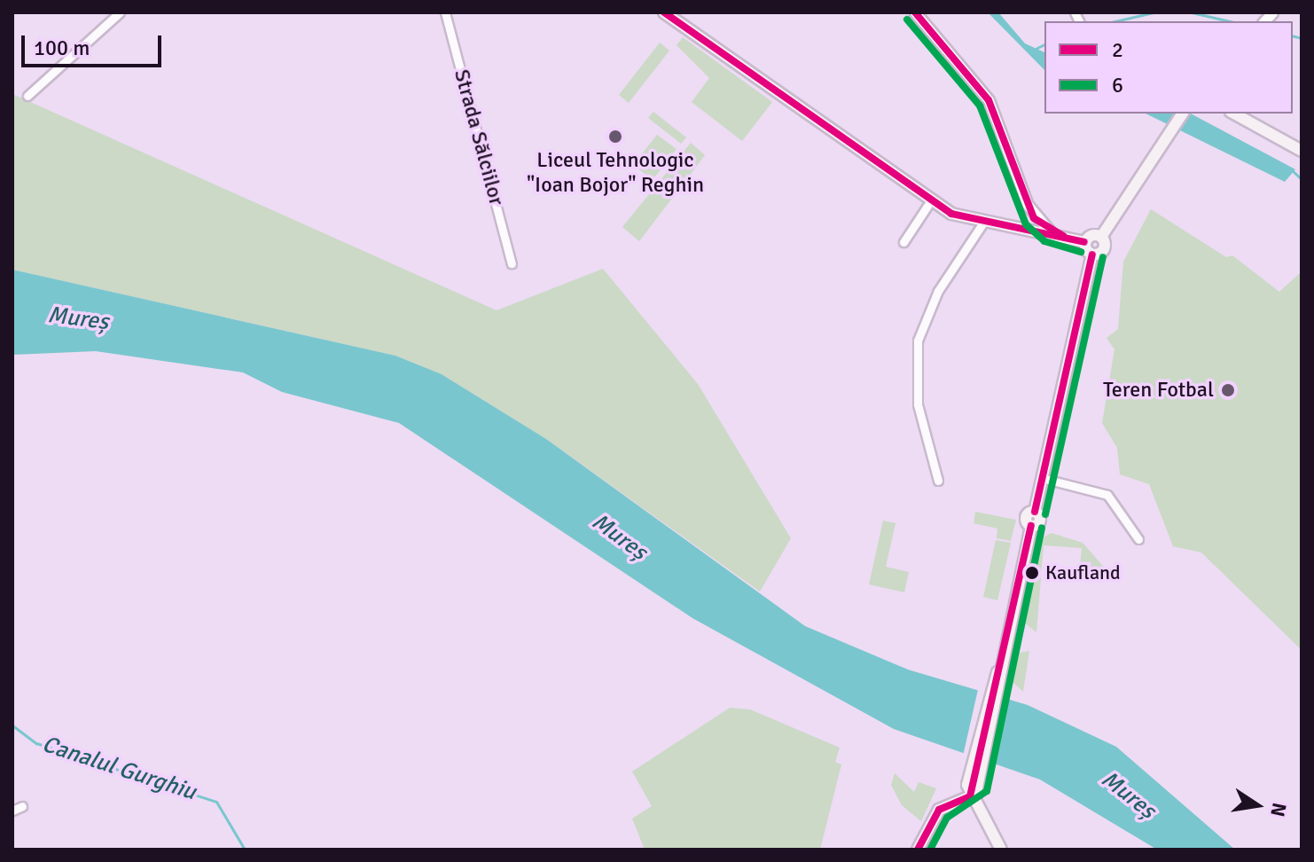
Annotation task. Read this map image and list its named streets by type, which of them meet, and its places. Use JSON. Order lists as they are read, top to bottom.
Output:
{
  "streets": {
    "street": ["Strada Sălciilor"]
  },
  "water": ["Mureș", "Canalul Gurghiu"],
  "places": ["Liceul Tehnologic \"Ioan Bojor\" Reghin", "Teren Fotbal", "Kaufland"],
  "lines": ["transit line 2", "transit line 6"],
  "legend": ["2", "6"],
  "scale_bar": "100 m",
  "north": "right"
}
